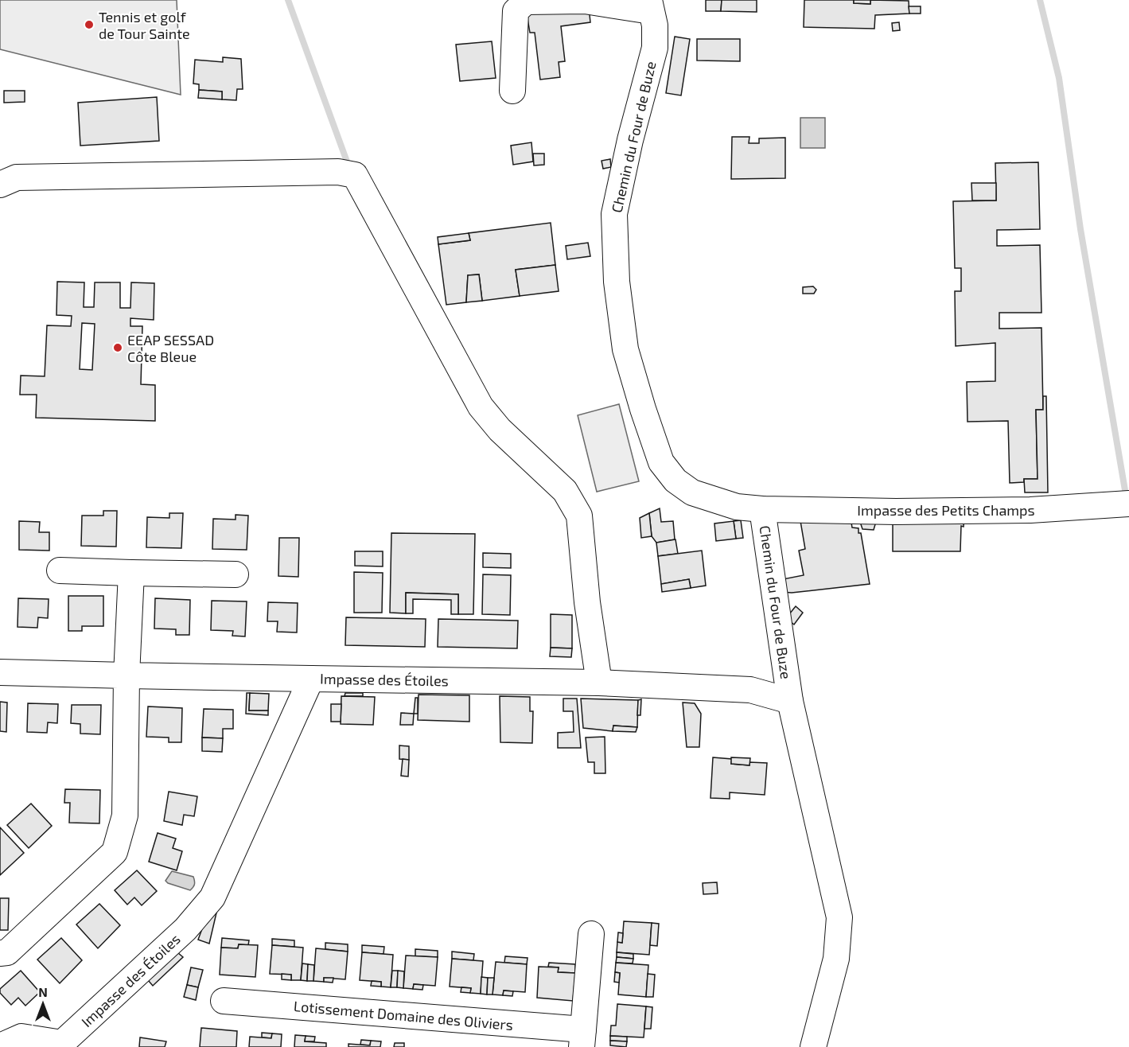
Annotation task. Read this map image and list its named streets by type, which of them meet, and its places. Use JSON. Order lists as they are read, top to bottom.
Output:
{
  "streets": {
    "street": [
      "Chemin du Four de Buze",
      "Impasse des Petits Champs",
      "Impasse des Étoiles",
      "Lotissement Domaine des Oliviers"
    ]
  },
  "crossings": [
    ["Chemin du Four de Buze", "Impasse des Petits Champs"],
    ["Chemin du Four de Buze", "Impasse des Étoiles"]
  ],
  "places": ["Tennis et golf de Tour Sainte", "EEAP SESSAD Côte Bleue"],
  "north": "top"
}
